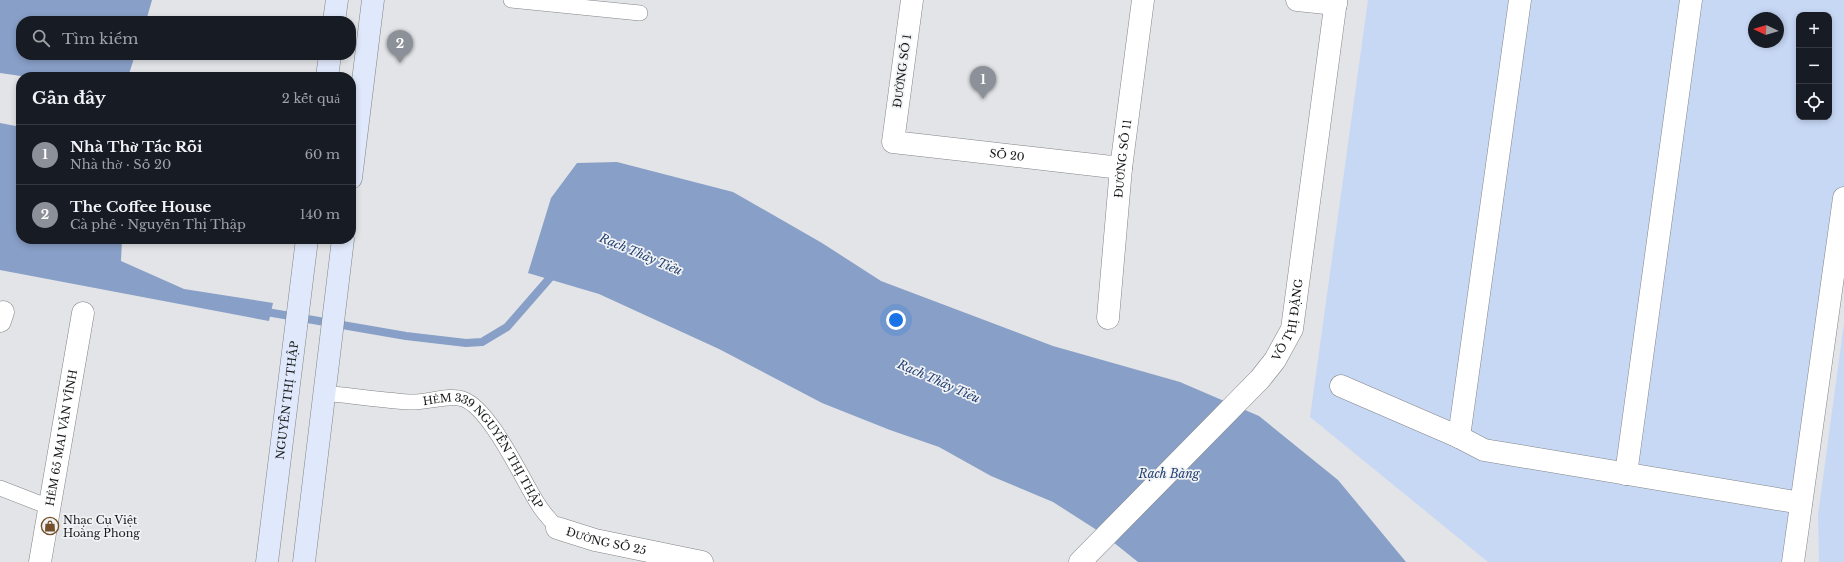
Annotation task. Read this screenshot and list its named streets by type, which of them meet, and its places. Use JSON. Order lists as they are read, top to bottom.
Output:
{
  "streets": {
    "main road": ["NGUYỄN THỊ THẬP"],
    "street": [
      "ĐƯỜNG SỐ 1",
      "SỐ 20",
      "ĐƯỜNG SỐ 11",
      "VÕ THỊ ĐẶNG",
      "HẺM 65 MAI VĂN VĨNH",
      "ĐƯỜNG SỐ 25"
    ],
    "lane": ["HẺM 339 NGUYỄN THỊ THẬP"]
  },
  "crossings": [
    ["ĐƯỜNG SỐ 1", "SỐ 20"],
    ["SỐ 20", "ĐƯỜNG SỐ 11"],
    ["HẺM 339 NGUYỄN THỊ THẬP", "ĐƯỜNG SỐ 25"]
  ],
  "water": ["Rạch Thầy Tiêu", "Rạch Bàng"],
  "places": {
    "shop": ["Nhạc Cụ Việt Hoàng Phong"]
  },
  "north": "left",
  "page": {
    "map_buttons": ["+", "−"],
    "search": "Tìm kiếm",
    "pins": ["2", "1"],
    "heading": ["Gần đây", "2 kết quả"],
    "list": [
      {
        "mark": "1",
        "name": "Nhà Thờ Tắc Rỗi",
        "note": "Nhà thờ · Số 20",
        "value": "60 m"
      },
      {
        "mark": "2",
        "name": "The Coffee House",
        "note": "Cà phê · Nguyễn Thị Thập",
        "value": "140 m"
      }
    ]
  }
}
